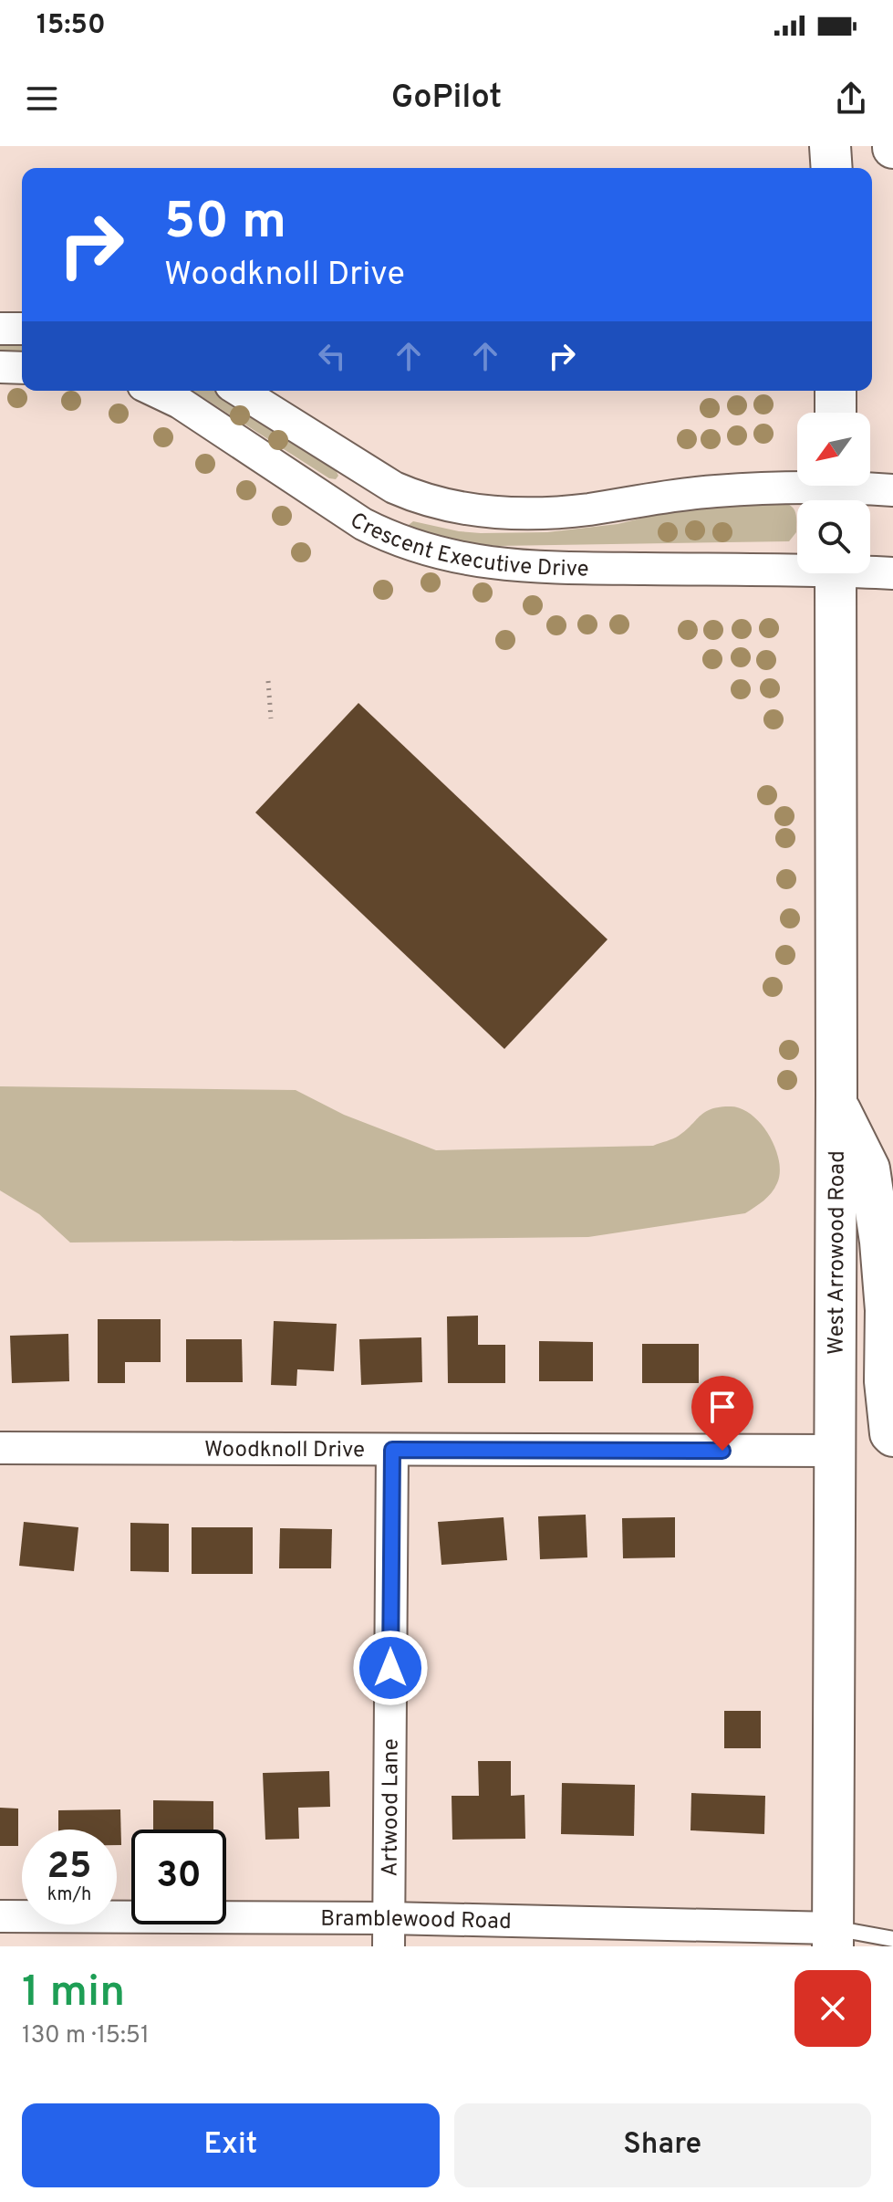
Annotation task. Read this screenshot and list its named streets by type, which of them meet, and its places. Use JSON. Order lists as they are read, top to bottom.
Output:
{
  "streets": {
    "main road": ["West Arrowood Road"],
    "street": [
      "Crescent Executive Drive",
      "Woodknoll Drive",
      "Artwood Lane",
      "Bramblewood Road"
    ]
  },
  "crossings": [
    ["West Arrowood Road", "Woodknoll Drive"],
    ["West Arrowood Road", "Bramblewood Road"],
    ["Woodknoll Drive", "Artwood Lane"],
    ["Artwood Lane", "Bramblewood Road"]
  ],
  "north": "bottom left",
  "page": {
    "status": "15:50",
    "header": "GoPilot",
    "turn": ["50 m", "Woodknoll Drive"],
    "speed": "25 km/h",
    "limit": "30",
    "heading": ["1 min", "130 m · 15:51"],
    "buttons": ["Exit", "Share"]
  }
}
